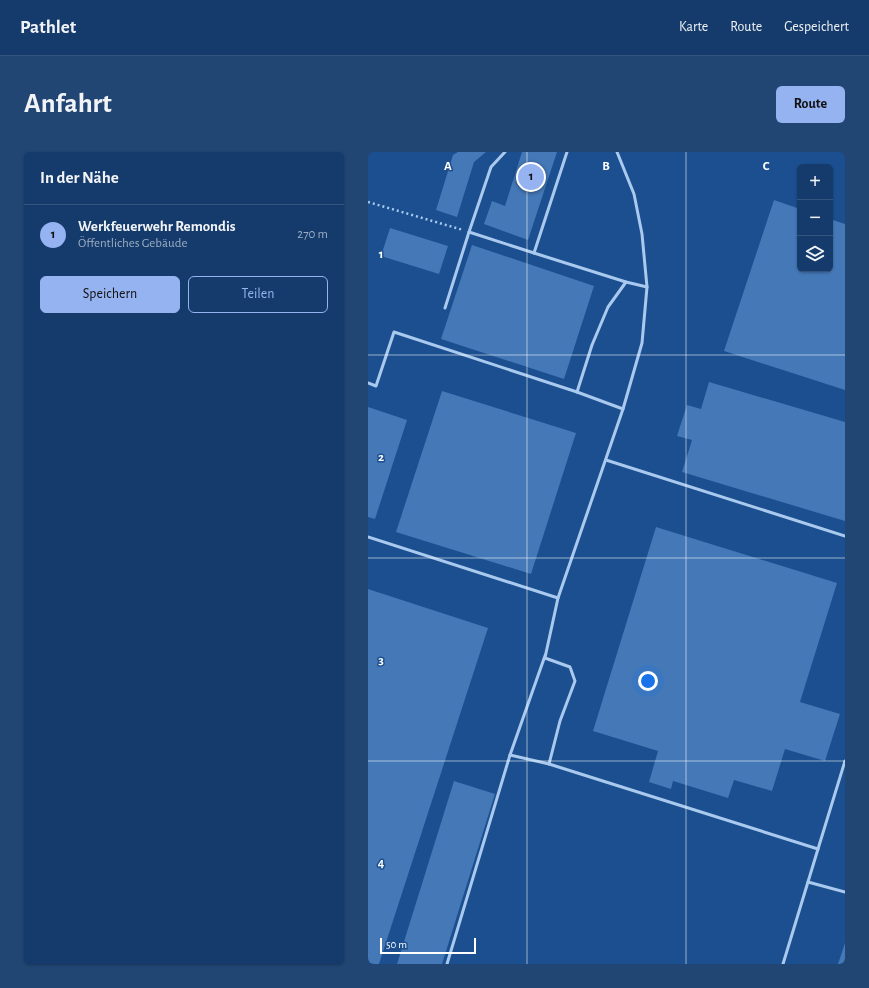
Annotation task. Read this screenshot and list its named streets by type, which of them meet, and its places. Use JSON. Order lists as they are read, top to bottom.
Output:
{
  "scale_bar": "50 m",
  "page": {
    "header": "Pathlet",
    "nav": ["Karte", "Route", "Gespeichert"],
    "buttons": [
      "Route",
      ["Speichern", "Teilen"]
    ],
    "title": "Anfahrt",
    "heading": "In der Nähe",
    "pins": "1",
    "map_buttons": ["+", "−"],
    "list": [
      {
        "mark": "1",
        "name": "Werkfeuerwehr Remondis",
        "note": "Öffentliches Gebäude",
        "value": "270 m"
      }
    ],
    "scale": "50 m"
  },
  "grid": {
    "columns": ["A", "B", "C"],
    "rows": [
      "1",
      "2",
      "3",
      "4"
    ]
  }
}
